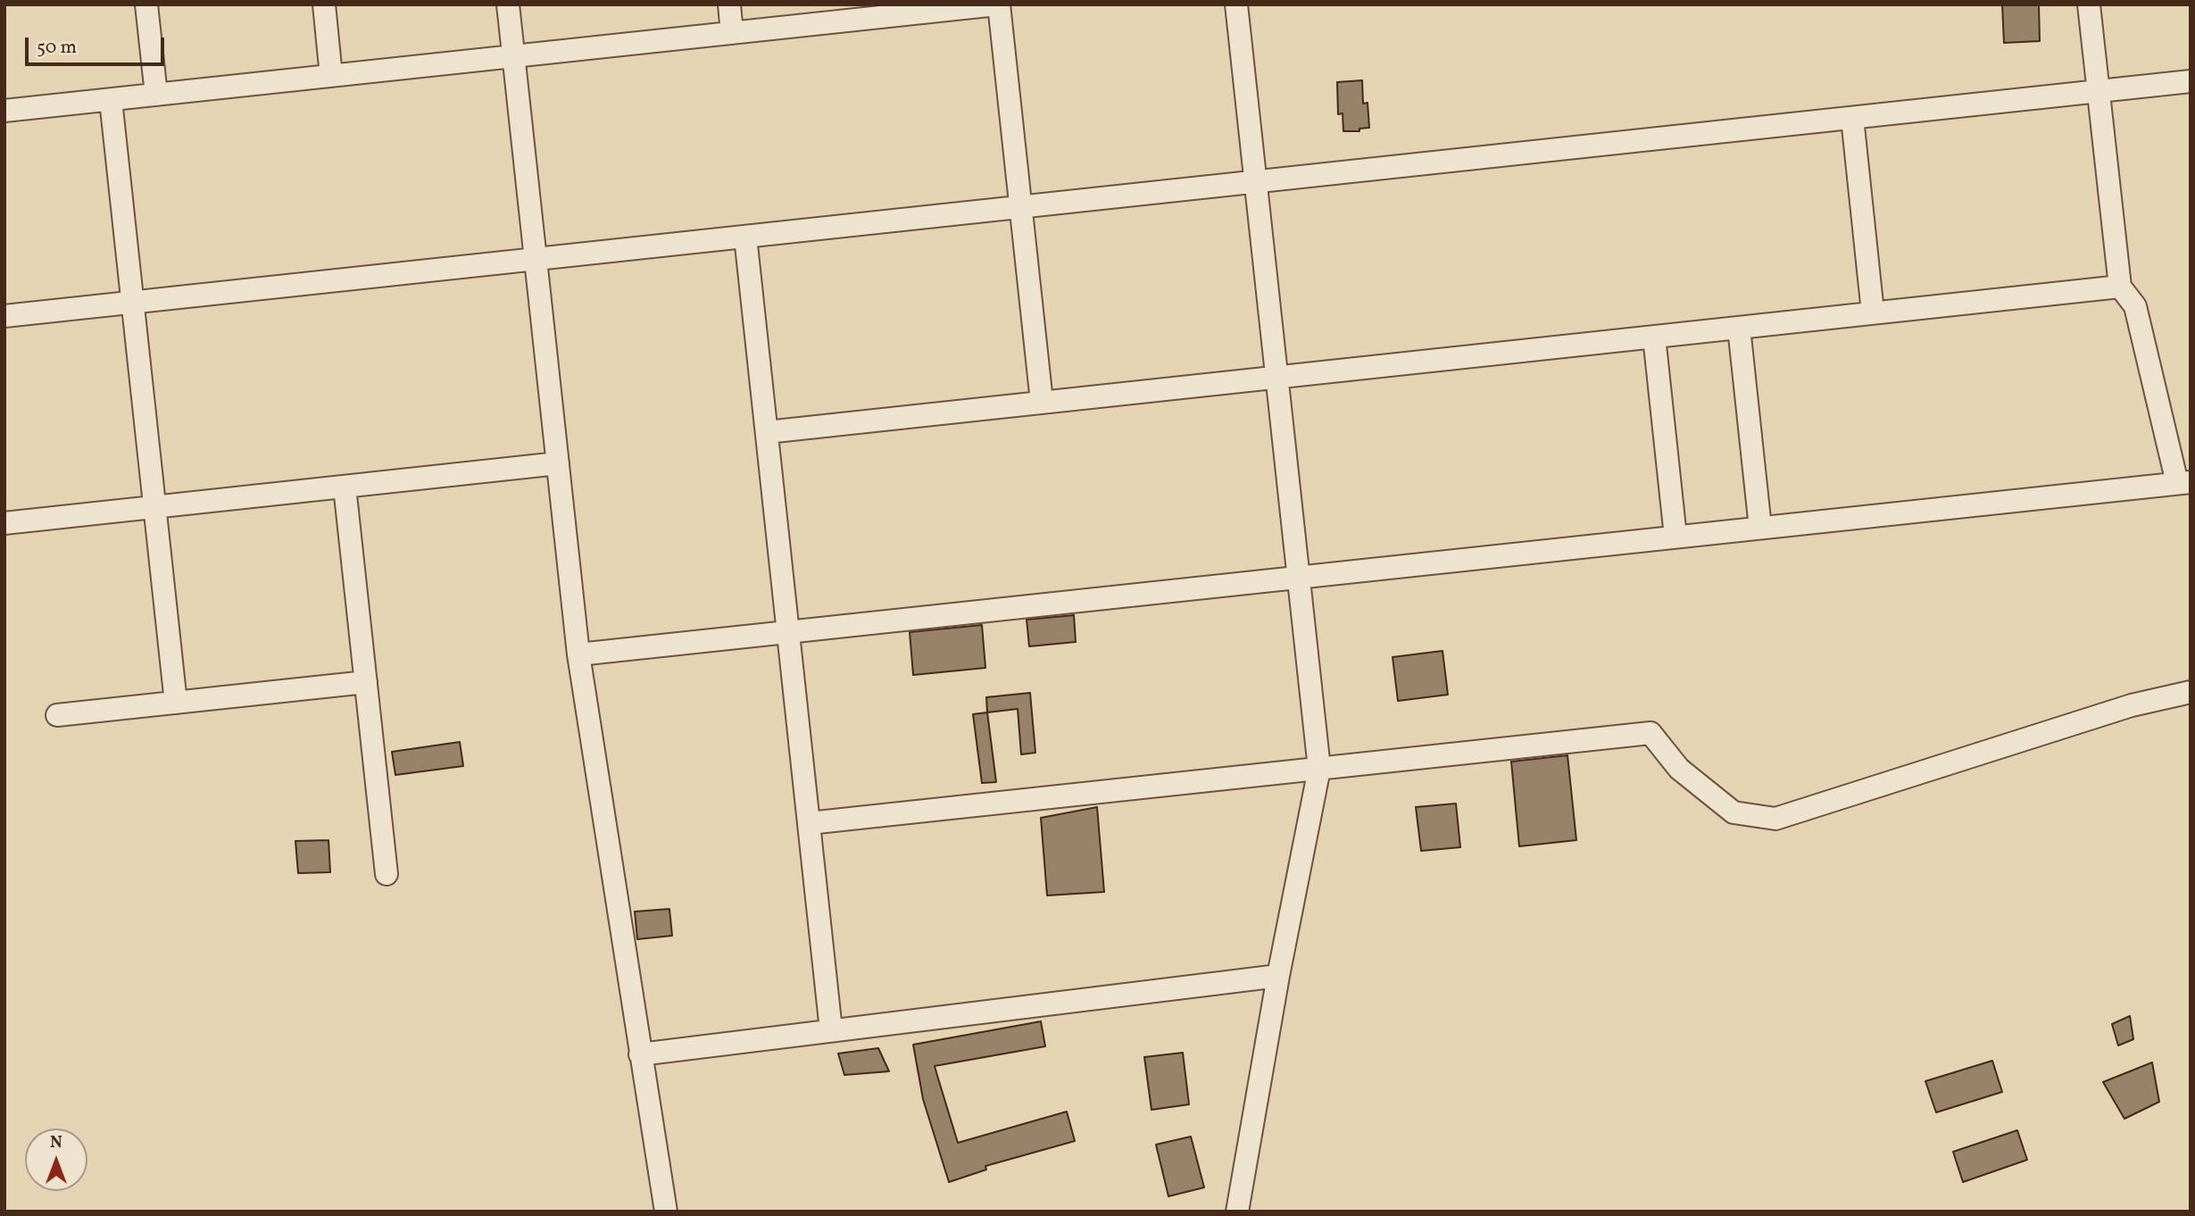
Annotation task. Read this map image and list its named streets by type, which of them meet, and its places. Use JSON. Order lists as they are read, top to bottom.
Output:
{
  "scale_bar": "50 m",
  "north": "top"
}
